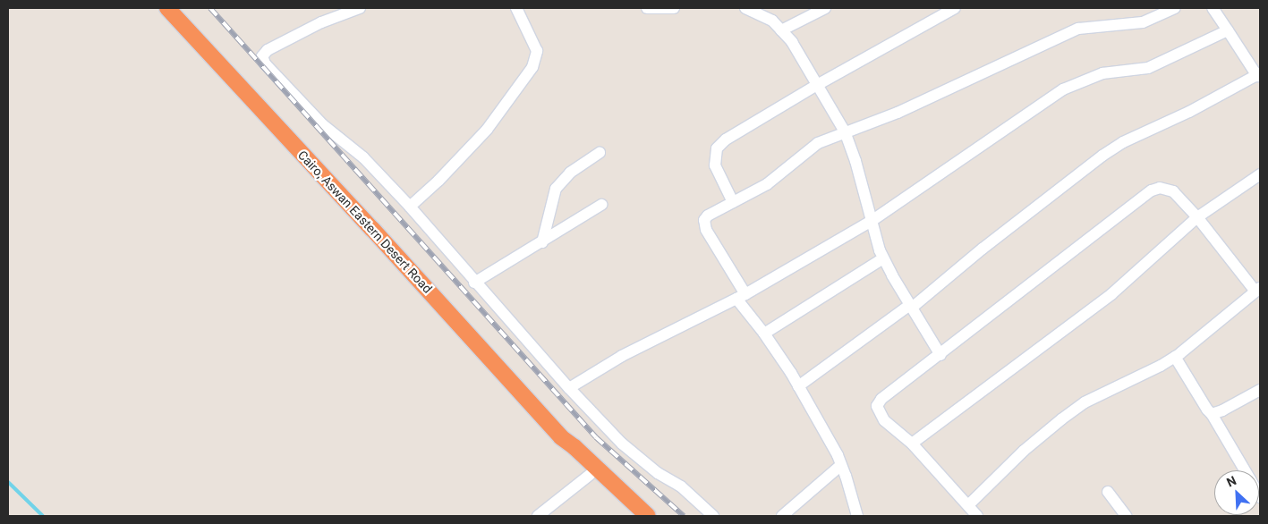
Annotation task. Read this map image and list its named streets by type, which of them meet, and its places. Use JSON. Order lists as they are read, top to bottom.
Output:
{
  "streets": {
    "highway": ["Cairo, Aswan Eastern Desert Road"]
  },
  "north": "top left"
}
